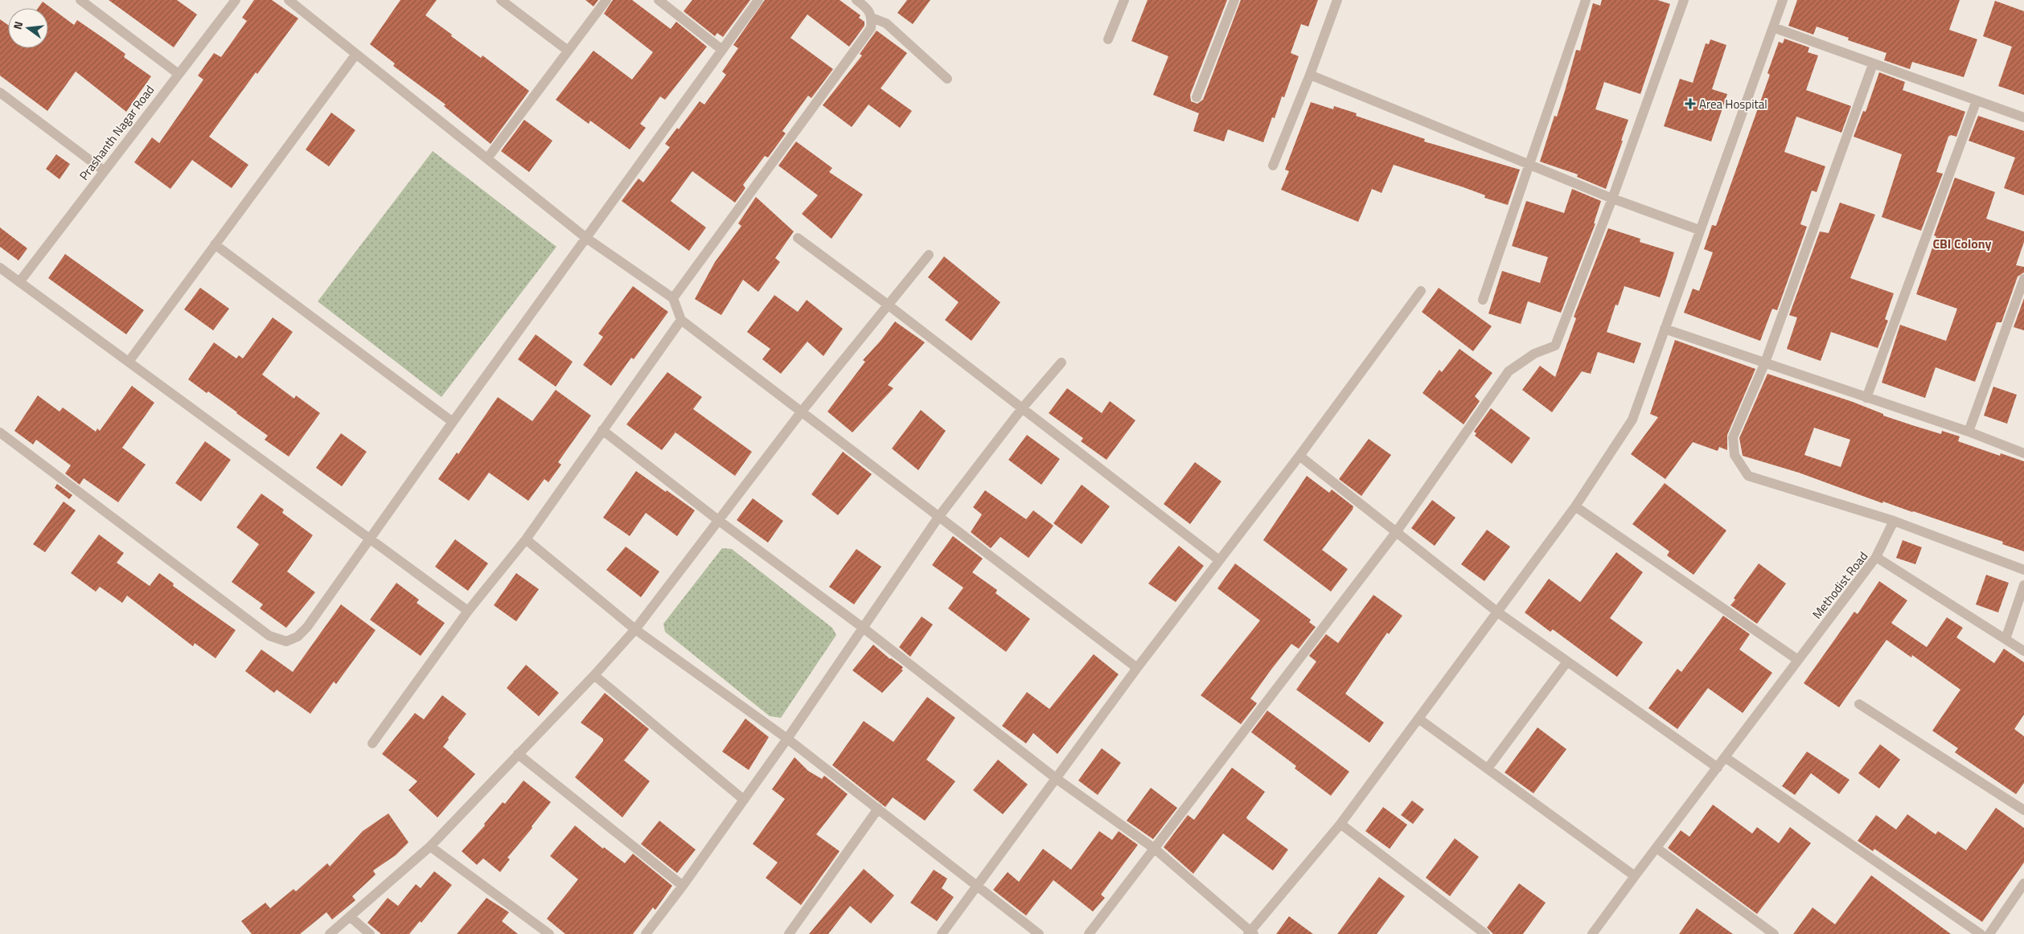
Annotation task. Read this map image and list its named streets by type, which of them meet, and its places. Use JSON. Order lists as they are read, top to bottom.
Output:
{
  "streets": {
    "street": ["Prashanth Nagar Road", "Methodist Road"]
  },
  "districts": ["CBI Colony"],
  "places": {
    "health": ["Area Hospital"]
  },
  "north": "left"
}
